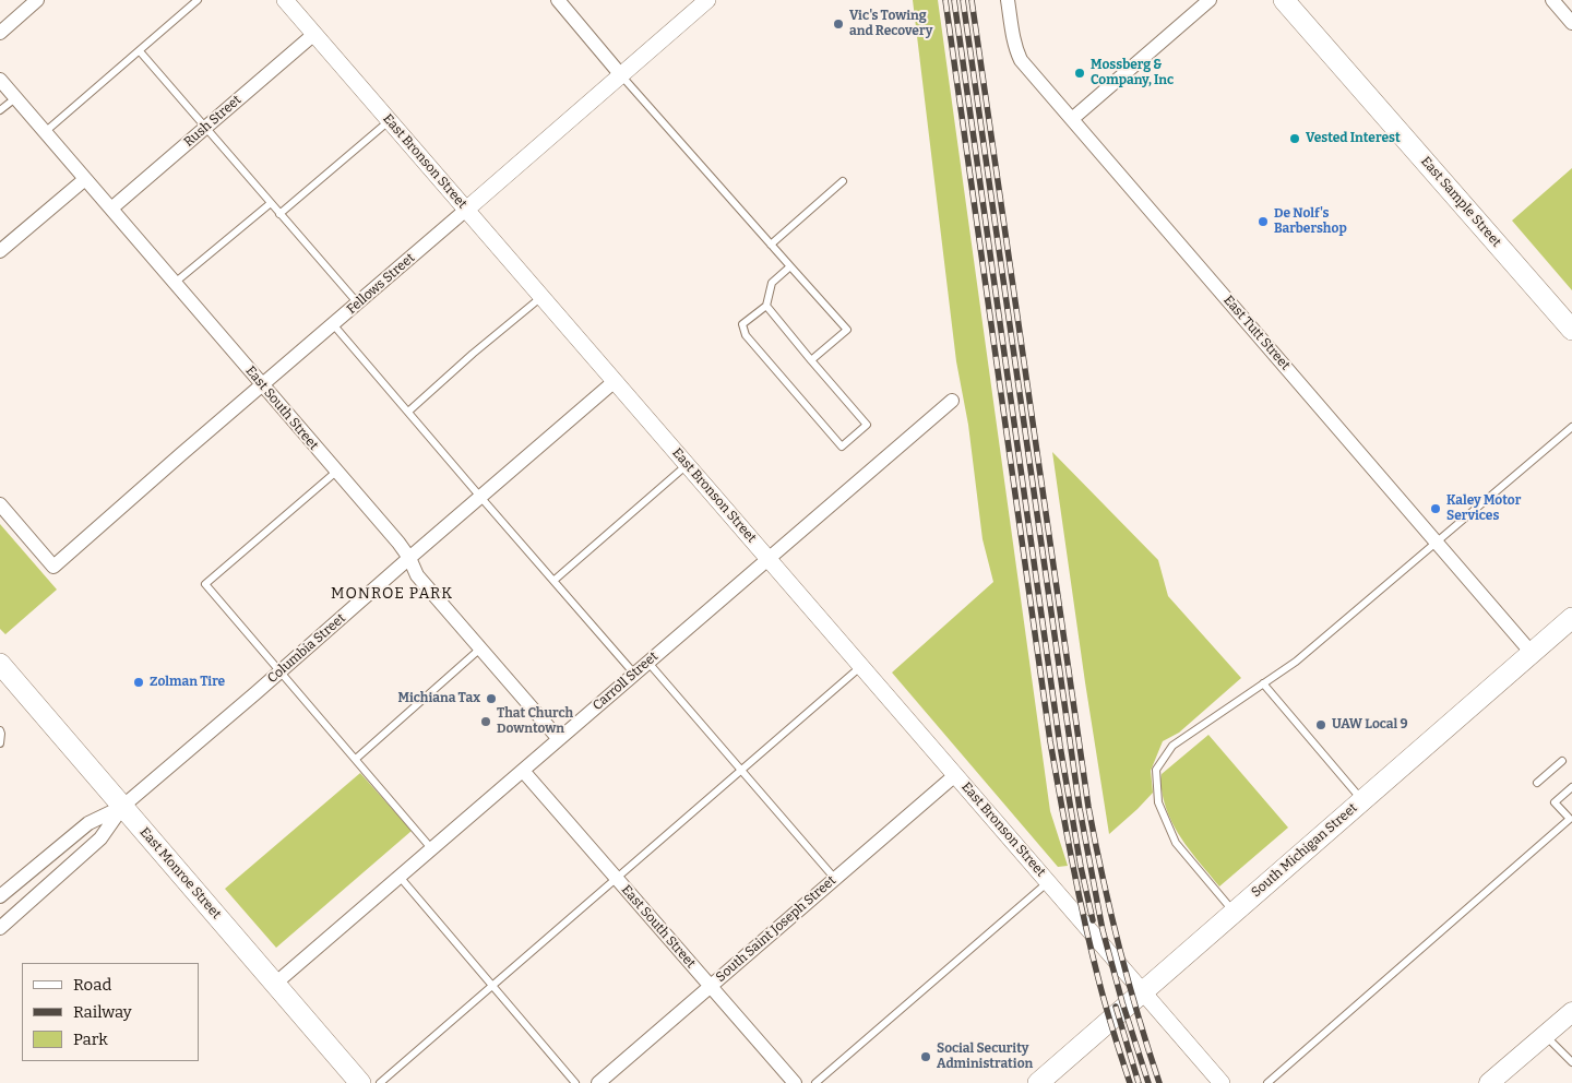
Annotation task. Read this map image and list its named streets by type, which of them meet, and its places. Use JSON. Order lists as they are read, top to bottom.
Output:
{
  "streets": {
    "main road": ["East Sample Street", "South Michigan Street", "East Monroe Street"],
    "street": [
      "Rush Street",
      "East Bronson Street",
      "Fellows Street",
      "East Tutt Street",
      "East South Street",
      "Columbia Street",
      "Carroll Street",
      "South Saint Joseph Street"
    ]
  },
  "crossings": [
    ["Rush Street", "East Bronson Street"],
    ["Rush Street", "East South Street"],
    ["East Bronson Street", "Fellows Street"],
    ["East Bronson Street", "Columbia Street"],
    ["East Bronson Street", "Carroll Street"],
    ["East Bronson Street", "South Michigan Street"],
    ["East Bronson Street", "South Saint Joseph Street"],
    ["Fellows Street", "East South Street"],
    ["East Tutt Street", "South Michigan Street"],
    ["East South Street", "Columbia Street"],
    ["East South Street", "Carroll Street"],
    ["East South Street", "South Saint Joseph Street"],
    ["Columbia Street", "East Monroe Street"],
    ["Carroll Street", "East Monroe Street"]
  ],
  "districts": ["MONROE PARK"],
  "places": [
    "Vic's Towing and Recovery",
    "Mossberg & Company, Inc",
    "Vested Interest",
    "De Nolf's Barbershop",
    "Kaley Motor Services",
    "Zolman Tire",
    "Michiana Tax",
    "That Church Downtown",
    "UAW Local 9",
    "Social Security Administration"
  ],
  "legend": ["Road", "Railway", "Park"]
}
